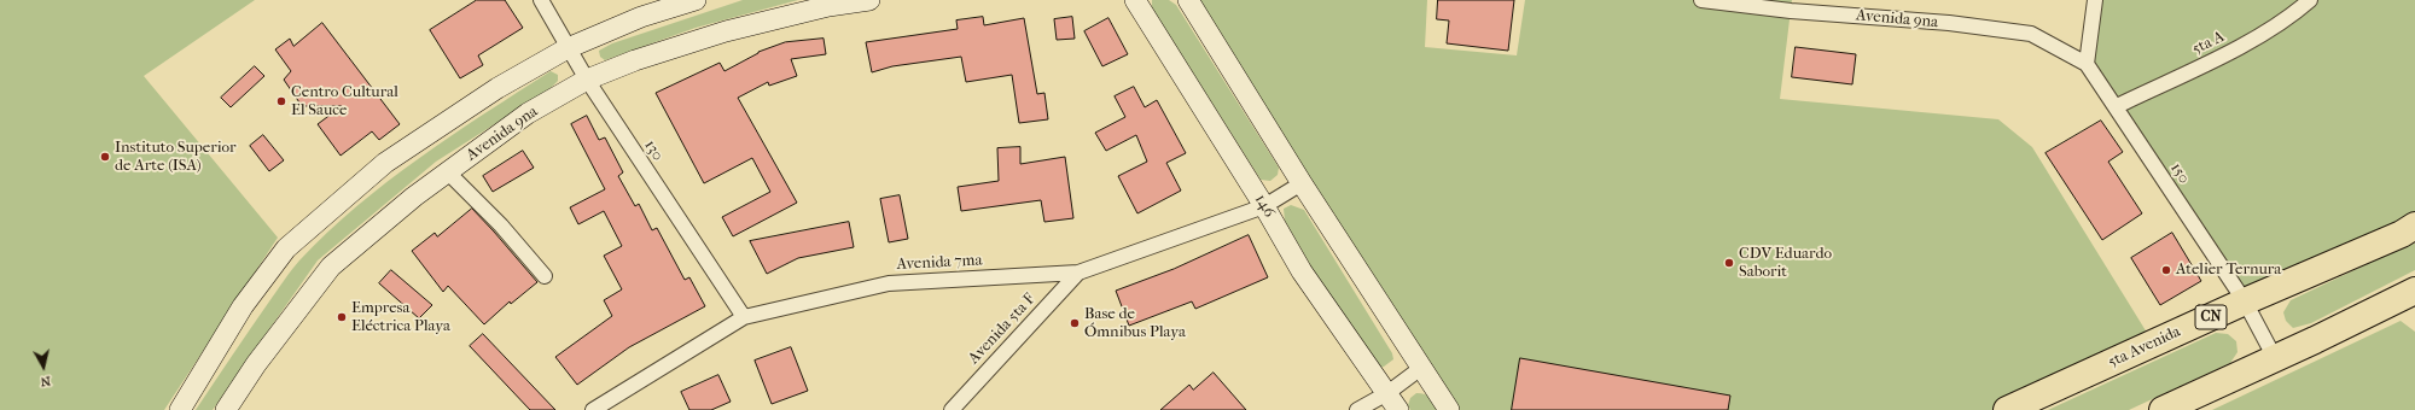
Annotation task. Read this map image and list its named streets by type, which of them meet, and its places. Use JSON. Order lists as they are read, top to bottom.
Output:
{
  "streets": {
    "highway": ["CN", "5ta Avenida"],
    "main road": ["Avenida 9na", "146"],
    "street": [
      "5ta A",
      "130",
      "150",
      "Avenida 7ma",
      "Avenida 5ta F"
    ]
  },
  "crossings": [
    ["Avenida 9na", "130"],
    ["Avenida 9na", "150"],
    ["5ta A", "150"],
    ["130", "Avenida 7ma"],
    ["150", "5ta Avenida"],
    ["146", "Avenida 7ma"],
    ["Avenida 7ma", "Avenida 5ta F"]
  ],
  "places": [
    "Centro Cultural El Sauce",
    "Instituto Superior de Arte (ISA)",
    "CDV Eduardo Saborit",
    "Atelier Ternura",
    "Empresa Eléctrica Playa",
    "Base de Ómnibus Playa"
  ],
  "north": "bottom"
}
